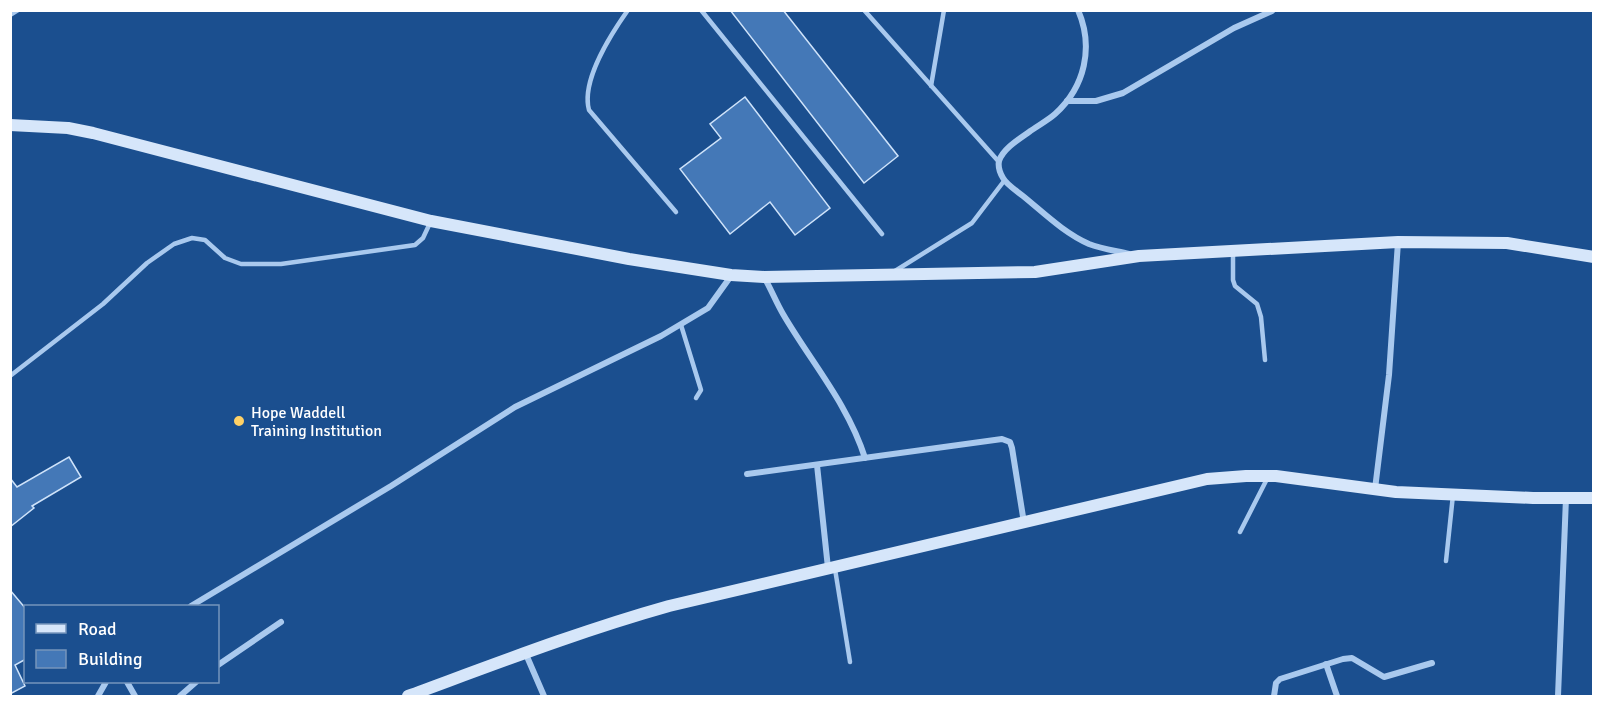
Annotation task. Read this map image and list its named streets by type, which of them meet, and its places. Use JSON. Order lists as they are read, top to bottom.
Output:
{
  "places": ["Hope Waddell Training Institution"],
  "legend": ["Road", "Building"]
}
